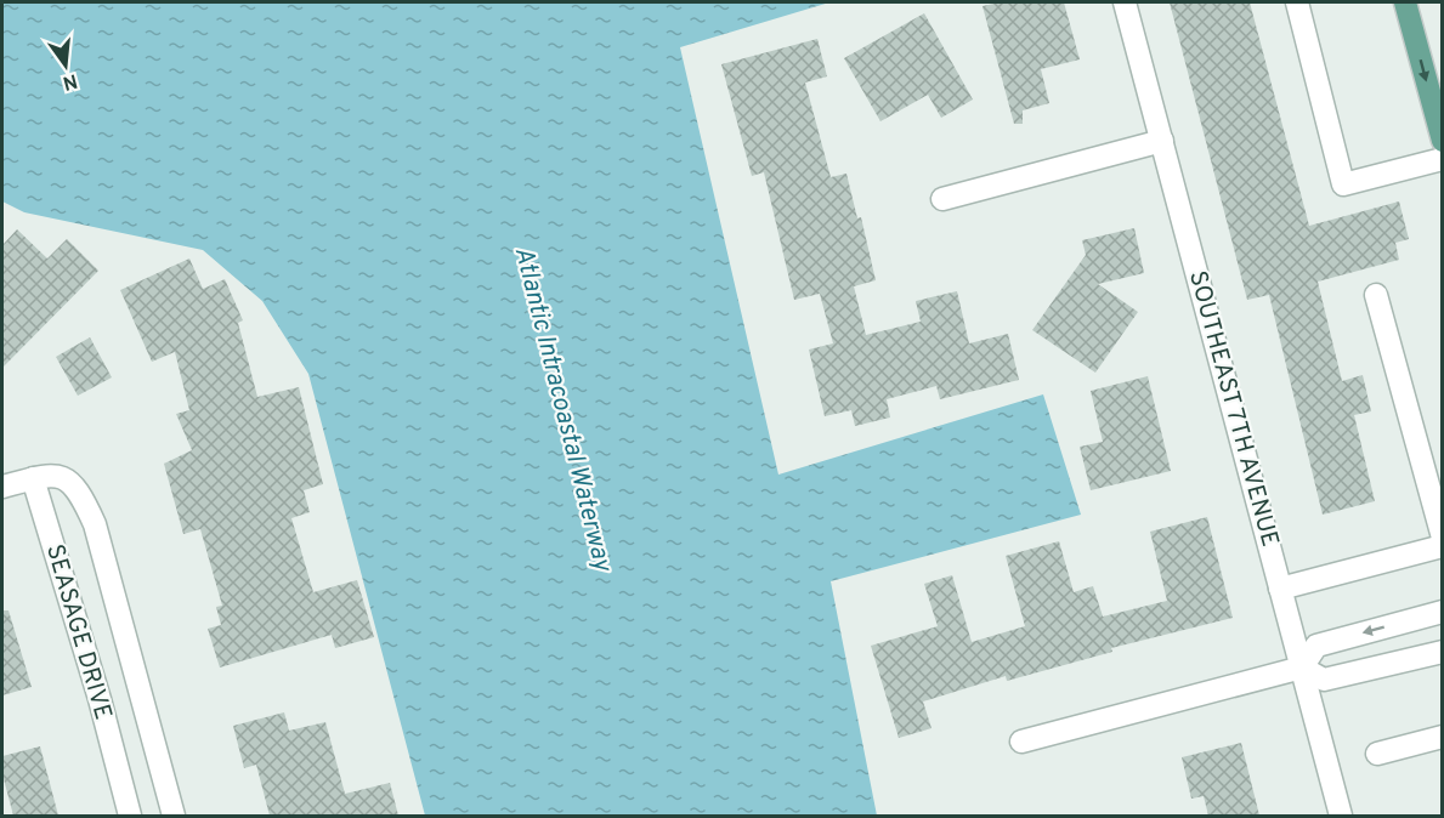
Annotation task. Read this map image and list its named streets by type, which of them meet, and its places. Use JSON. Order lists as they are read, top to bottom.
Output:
{
  "streets": {
    "street": ["SOUTHEAST 7TH AVENUE", "SEASAGE DRIVE"]
  },
  "water": ["Atlantic Intracoastal Waterway"],
  "north": "bottom"
}
